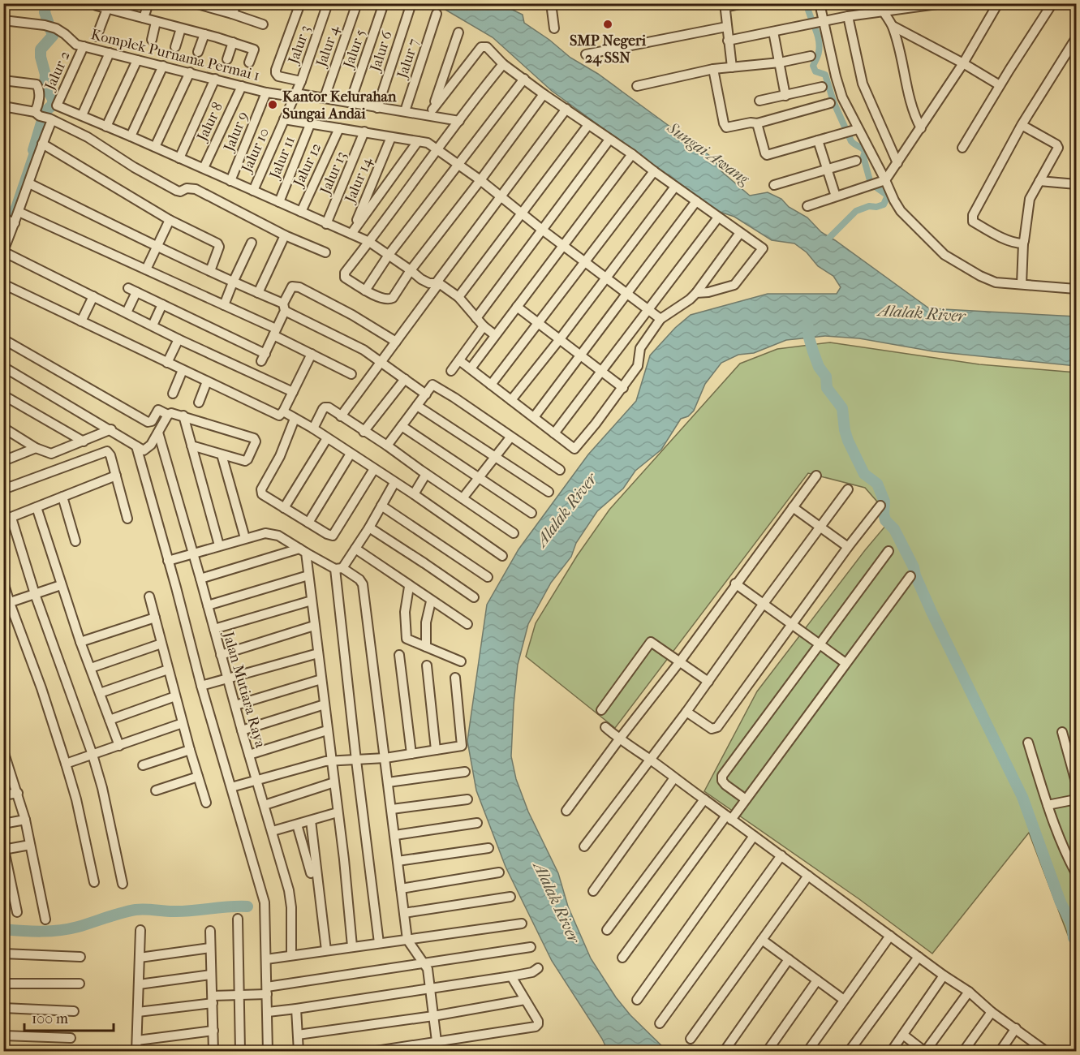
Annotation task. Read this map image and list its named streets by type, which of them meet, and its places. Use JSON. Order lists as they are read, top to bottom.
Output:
{
  "streets": {
    "street": [
      "Jalur 3",
      "Jalur 4",
      "Jalur 5",
      "Jalur 6",
      "Komplek Purnama Permai 1",
      "Jalur 7",
      "Jalur 2",
      "Jalur 8",
      "Jalur 9",
      "Jalur 10",
      "Jalur 11",
      "Jalur 12",
      "Jalur 13",
      "Jalur 14",
      "Jalan Mutiara Raya"
    ]
  },
  "crossings": [
    ["Jalur 3", "Komplek Purnama Permai 1"],
    ["Jalur 3", "Jalur 10"],
    ["Jalur 4", "Komplek Purnama Permai 1"],
    ["Jalur 5", "Komplek Purnama Permai 1"],
    ["Jalur 6", "Komplek Purnama Permai 1"],
    ["Komplek Purnama Permai 1", "Jalur 7"],
    ["Komplek Purnama Permai 1", "Jalur 2"],
    ["Komplek Purnama Permai 1", "Jalur 8"],
    ["Komplek Purnama Permai 1", "Jalur 9"],
    ["Komplek Purnama Permai 1", "Jalur 10"]
  ],
  "water": ["Sungai Awang", "Alalak River"],
  "places": ["SMP Negeri 24 SSN", "Kantor Kelurahan Sungai Andai"],
  "scale_bar": "100 m"
}
